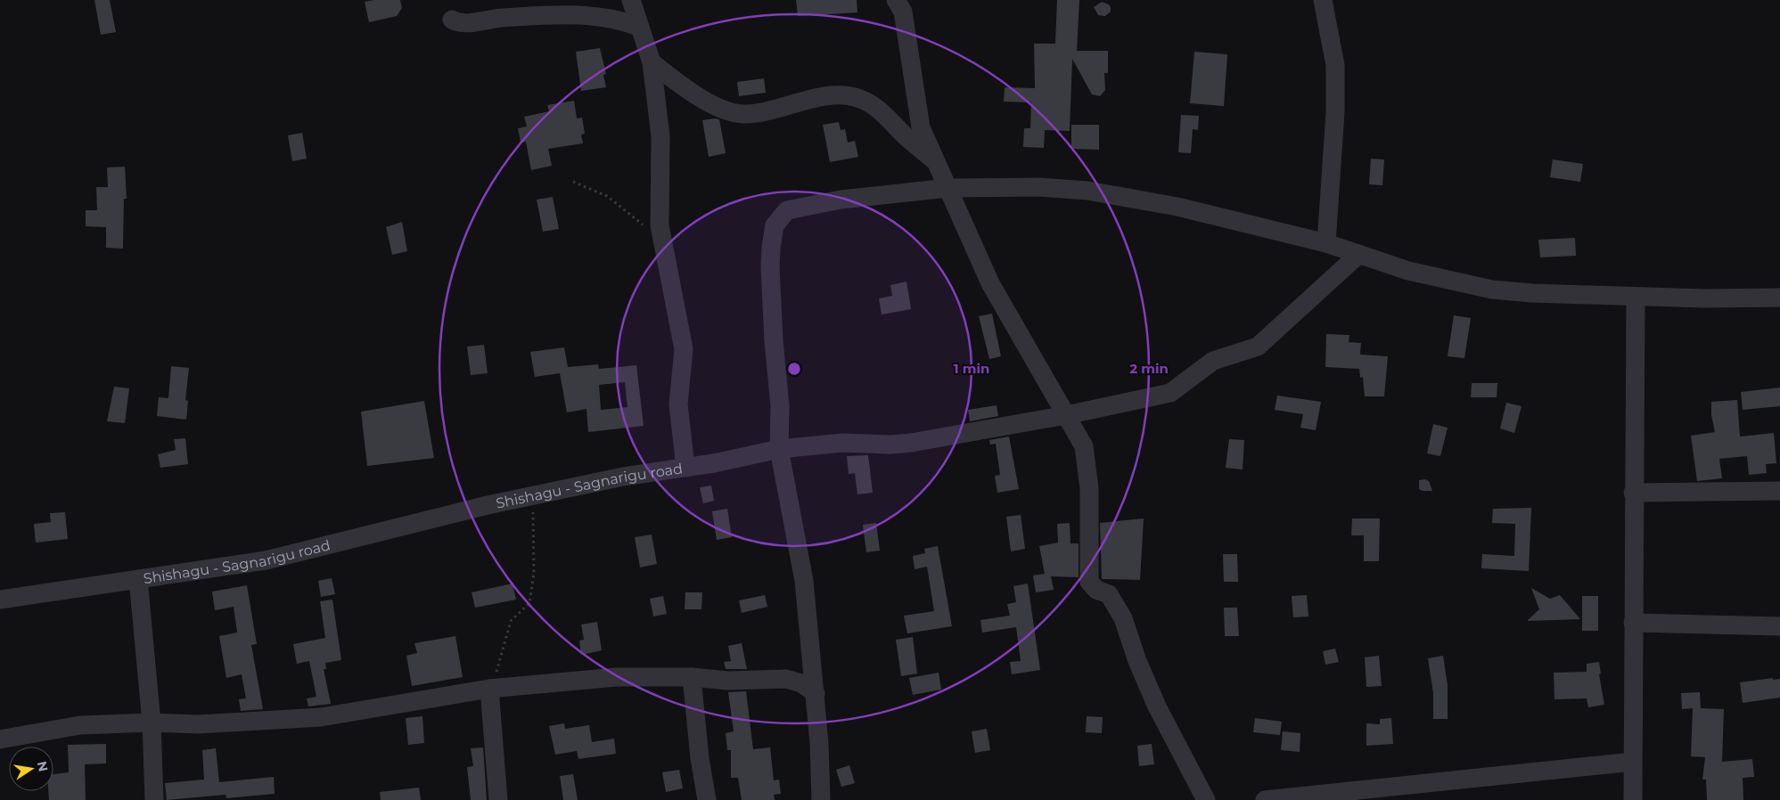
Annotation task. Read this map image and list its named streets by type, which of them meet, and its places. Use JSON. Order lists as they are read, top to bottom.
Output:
{
  "streets": {
    "street": ["Shishagu - Sagnarigu road"]
  },
  "north": "right",
  "rings": ["1 min", "2 min"]
}
